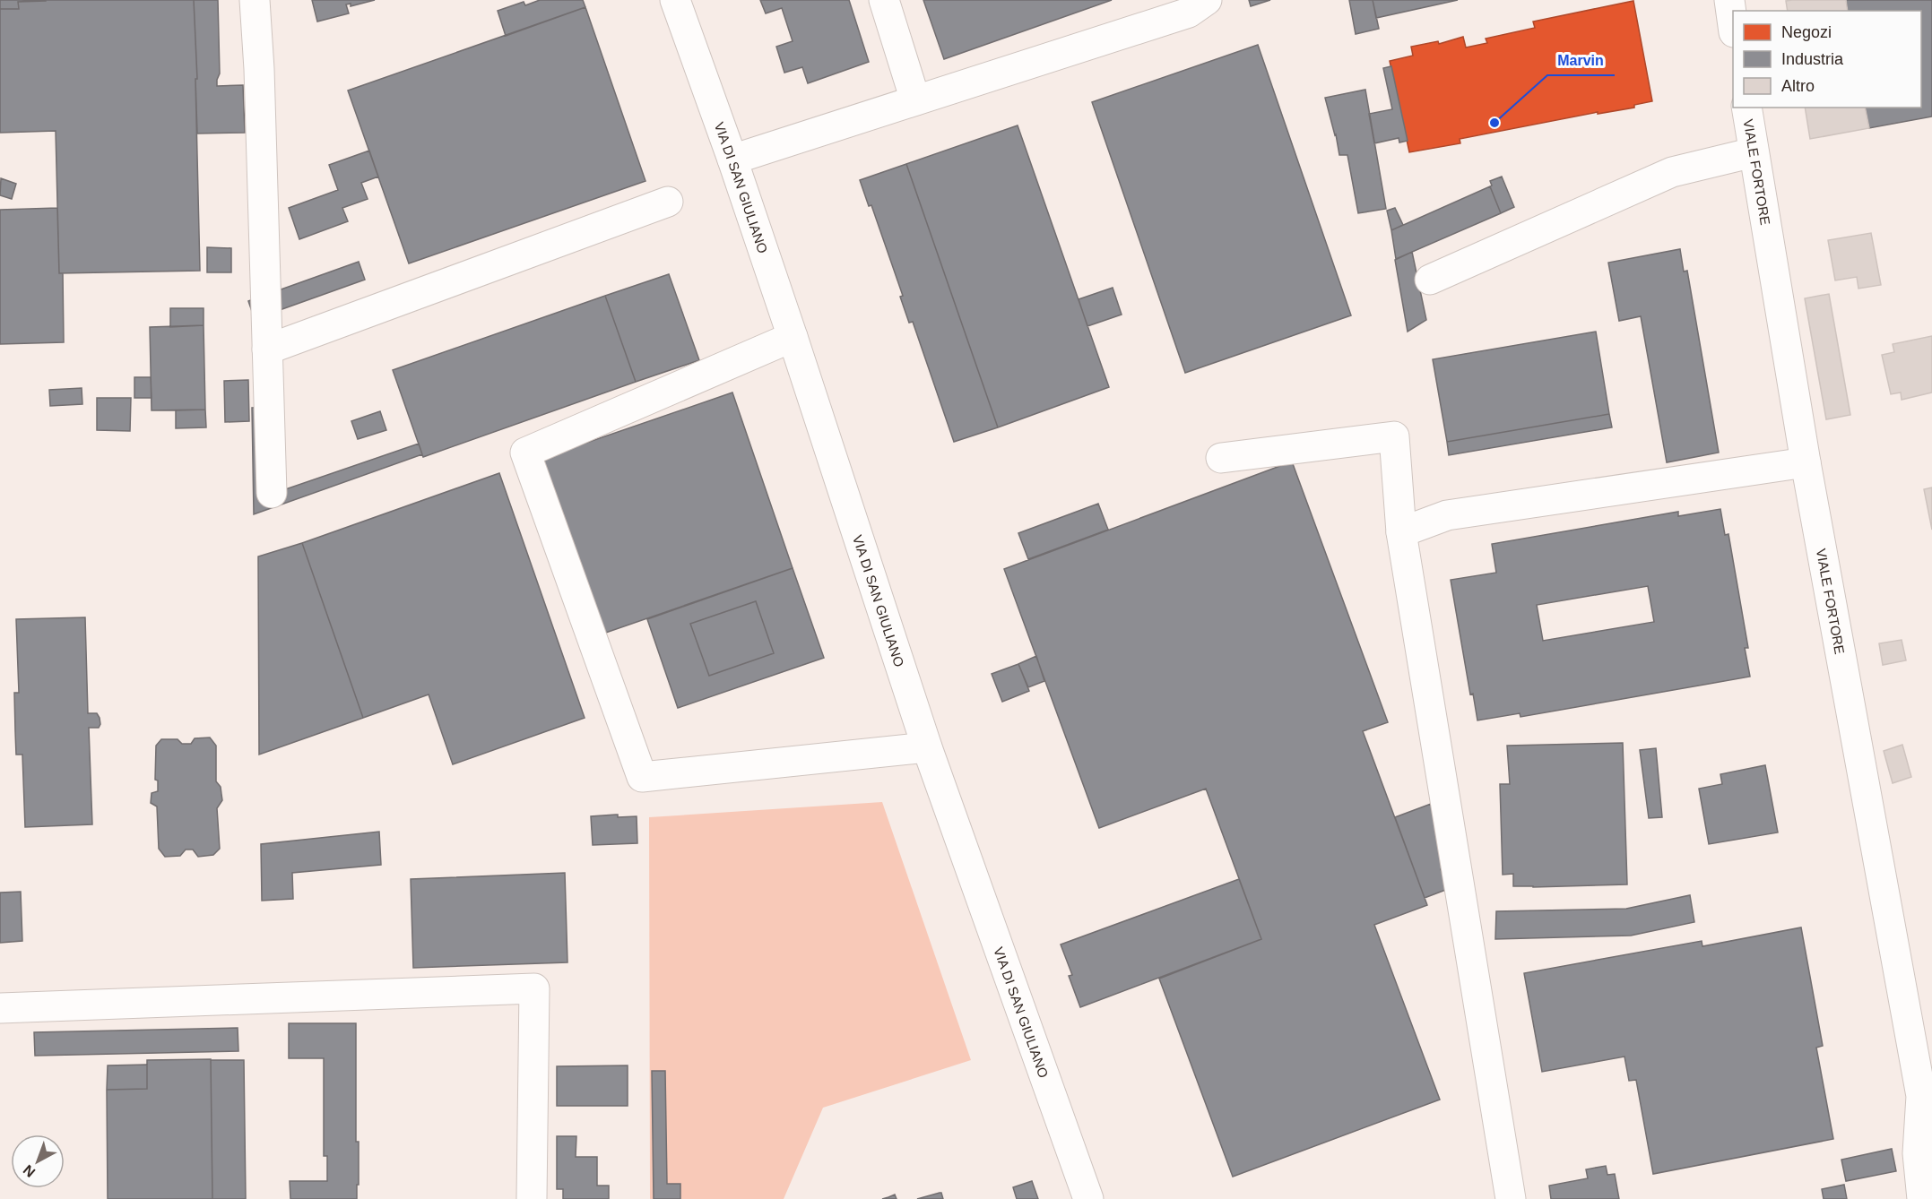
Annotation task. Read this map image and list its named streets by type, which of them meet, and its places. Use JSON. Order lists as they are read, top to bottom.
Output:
{
  "streets": {
    "street": ["VIALE FORTORE", "VIA DI SAN GIULIANO"]
  },
  "places": ["Marvin"],
  "legend": ["Negozi", "Industria", "Altro"],
  "north": "bottom left"
}
